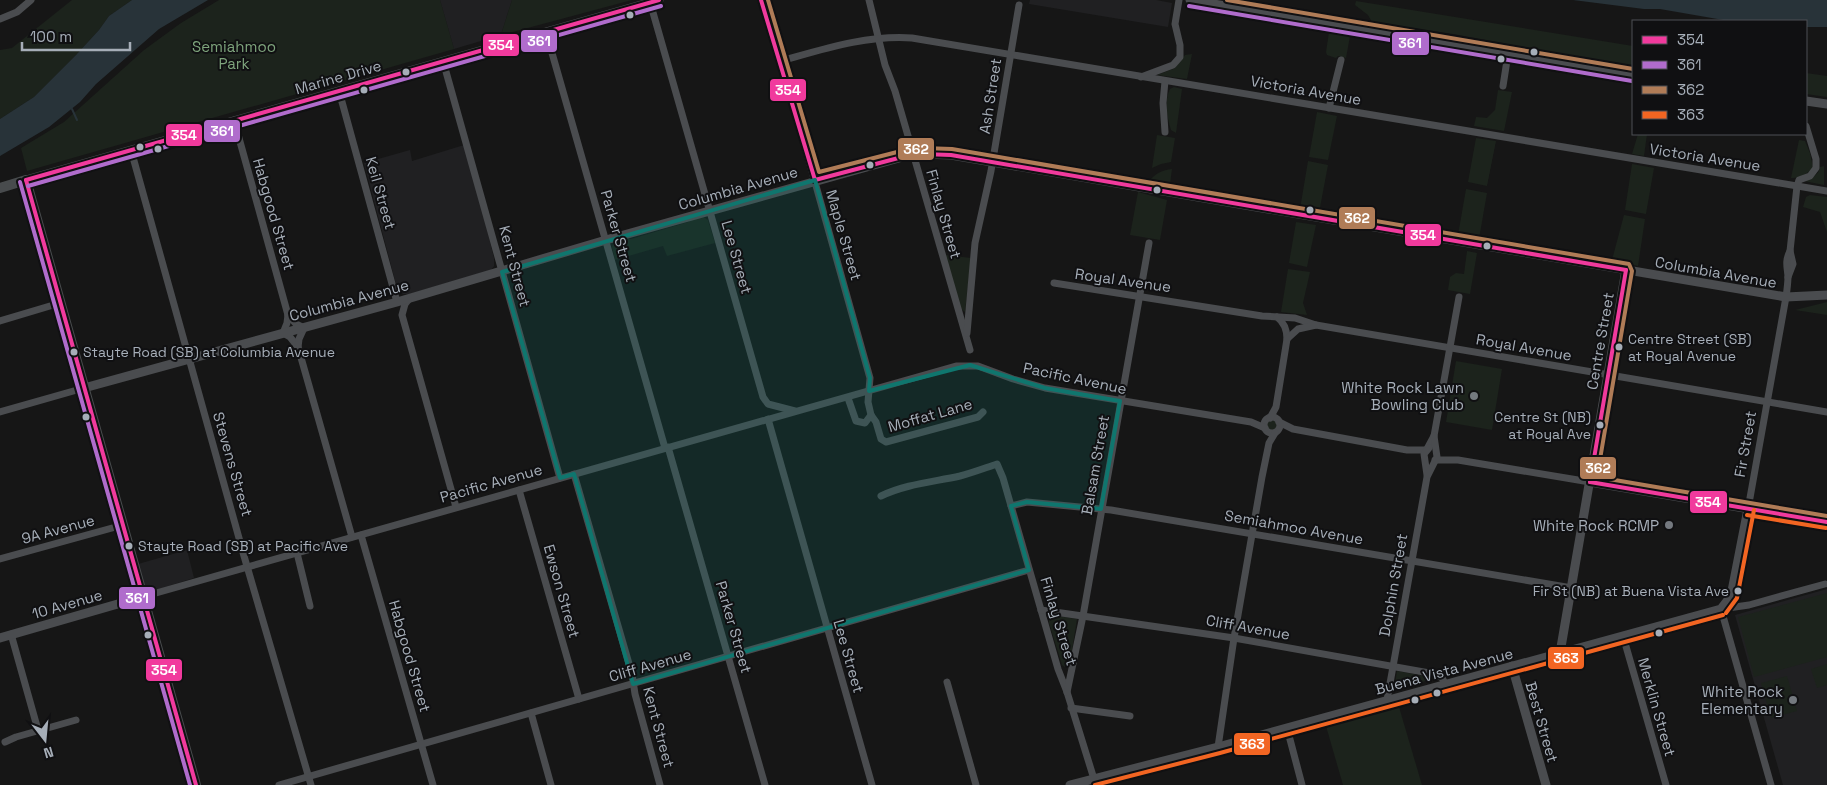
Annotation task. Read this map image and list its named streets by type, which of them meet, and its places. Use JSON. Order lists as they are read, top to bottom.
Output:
{
  "streets": {
    "street": [
      "Marine Drive",
      "Victoria Avenue",
      "Ash Street",
      "Columbia Avenue",
      "Keil Street",
      "Habgood Street",
      "Finlay Street",
      "Maple Street",
      "Parker Street",
      "Lee Street",
      "Kent Street",
      "Royal Avenue",
      "Centre Street",
      "Pacific Avenue",
      "Moffat Lane",
      "Fir Street",
      "Stevens Street",
      "Balsam Street",
      "Semiahmoo Avenue",
      "9A Avenue",
      "Dolphin Street",
      "Ewson Street",
      "10 Avenue",
      "Cliff Avenue",
      "Buena Vista Avenue",
      "Merklin Street",
      "Best Street"
    ]
  },
  "crossings": [
    ["Marine Drive", "Keil Street"],
    ["Marine Drive", "Habgood Street"],
    ["Marine Drive", "Parker Street"],
    ["Marine Drive", "Lee Street"],
    ["Marine Drive", "Kent Street"],
    ["Marine Drive", "Stevens Street"],
    ["Victoria Avenue", "Ash Street"],
    ["Victoria Avenue", "Finlay Street"],
    ["Victoria Avenue", "Maple Street"],
    ["Victoria Avenue", "Fir Street"],
    ["Ash Street", "Columbia Avenue"],
    ["Ash Street", "Finlay Street"],
    ["Columbia Avenue", "Keil Street"],
    ["Columbia Avenue", "Finlay Street"],
    ["Columbia Avenue", "Maple Street"],
    ["Columbia Avenue", "Parker Street"],
    ["Columbia Avenue", "Lee Street"],
    ["Columbia Avenue", "Kent Street"],
    ["Columbia Avenue", "Centre Street"],
    ["Columbia Avenue", "Fir Street"],
    ["Columbia Avenue", "Stevens Street"],
    ["Habgood Street", "Pacific Avenue"],
    ["Habgood Street", "Cliff Avenue"],
    ["Finlay Street", "Balsam Street"],
    ["Finlay Street", "Semiahmoo Avenue"],
    ["Finlay Street", "Cliff Avenue"],
    ["Finlay Street", "Buena Vista Avenue"],
    ["Maple Street", "Pacific Avenue"],
    ["Parker Street", "Pacific Avenue"],
    ["Parker Street", "Cliff Avenue"],
    ["Lee Street", "Pacific Avenue"],
    ["Lee Street", "Cliff Avenue"],
    ["Kent Street", "Pacific Avenue"],
    ["Kent Street", "Cliff Avenue"],
    ["Royal Avenue", "Centre Street"],
    ["Royal Avenue", "Fir Street"],
    ["Royal Avenue", "Balsam Street"],
    ["Centre Street", "Semiahmoo Avenue"],
    ["Centre Street", "Buena Vista Avenue"],
    ["Pacific Avenue", "Stevens Street"],
    ["Pacific Avenue", "Balsam Street"],
    ["Pacific Avenue", "Ewson Street"],
    ["Pacific Avenue", "10 Avenue"],
    ["Fir Street", "Buena Vista Avenue"],
    ["Stevens Street", "Cliff Avenue"],
    ["Balsam Street", "Semiahmoo Avenue"],
    ["Balsam Street", "Cliff Avenue"],
    ["Semiahmoo Avenue", "Dolphin Street"],
    ["Dolphin Street", "Cliff Avenue"],
    ["Dolphin Street", "Buena Vista Avenue"],
    ["Ewson Street", "Cliff Avenue"],
    ["Cliff Avenue", "Buena Vista Avenue"],
    ["Buena Vista Avenue", "Merklin Street"],
    ["Buena Vista Avenue", "Best Street"]
  ],
  "parks": ["Semiahmoo Park"],
  "places": [
    "Centre Street (SB) at Royal Avenue",
    "Stayte Road (SB) at Columbia Avenue",
    "White Rock Lawn Bowling Club",
    "Centre St (NB) at Royal Ave",
    "White Rock RCMP",
    "Stayte Road (SB) at Pacific Ave",
    "Fir St (NB) at Buena Vista Ave",
    "White Rock Elementary"
  ],
  "lines": [
    "transit line 354",
    "transit line 362",
    "transit line 361",
    "transit line 363"
  ],
  "legend": [
    "354",
    "361",
    "362",
    "363"
  ],
  "scale_bar": "100 m",
  "north": "bottom"
}
